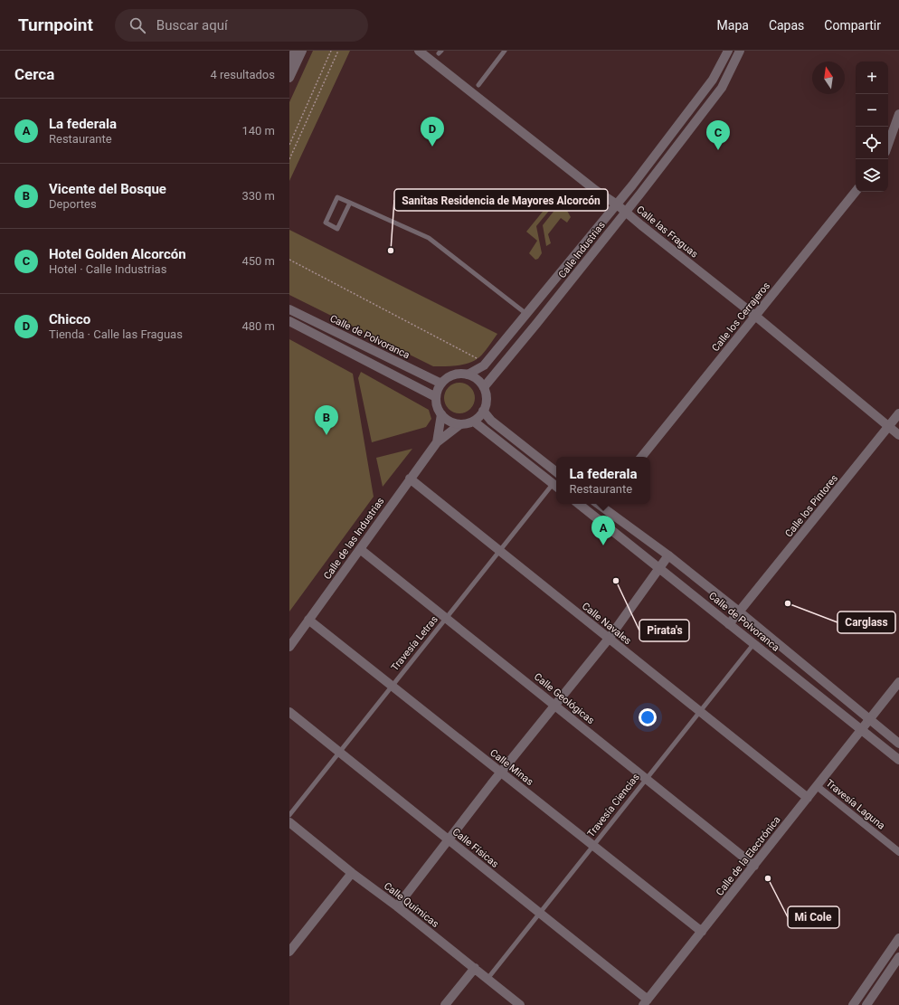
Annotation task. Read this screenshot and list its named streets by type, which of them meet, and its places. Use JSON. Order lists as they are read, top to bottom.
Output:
{
  "streets": {
    "street": [
      "Calle las Fraguas",
      "Calle Industrias",
      "Calle los Cerrajeros",
      "Calle de Polvoranca",
      "Calle los Pintores",
      "Calle de las Industrias",
      "Calle Navales",
      "Calle Geológicas",
      "Calle Minas",
      "Travesía Laguna",
      "Calle Físicas",
      "Calle de la Electrónica",
      "Calle Químicas"
    ],
    "lane": ["Travesía Letras", "Travesía Ciencias"]
  },
  "crossings": [
    ["Calle las Fraguas", "Calle Industrias"],
    ["Calle las Fraguas", "Calle los Cerrajeros"],
    ["Calle las Fraguas", "Calle los Pintores"],
    ["Calle Industrias", "Calle de Polvoranca"],
    ["Calle Industrias", "Calle de las Industrias"],
    ["Calle de Polvoranca", "Calle los Pintores"],
    ["Calle de Polvoranca", "Calle de las Industrias"],
    ["Calle de Polvoranca", "Travesía Ciencias"],
    ["Calle de Polvoranca", "Calle de la Electrónica"],
    ["Calle de las Industrias", "Calle Navales"],
    ["Calle de las Industrias", "Calle Geológicas"],
    ["Calle de las Industrias", "Calle Minas"],
    ["Calle Navales", "Travesía Letras"],
    ["Calle Navales", "Travesía Ciencias"],
    ["Calle Navales", "Calle de la Electrónica"],
    ["Travesía Letras", "Calle Geológicas"],
    ["Travesía Letras", "Calle Minas"],
    ["Travesía Letras", "Calle Físicas"],
    ["Calle Geológicas", "Travesía Ciencias"],
    ["Calle Geológicas", "Calle de la Electrónica"],
    ["Calle Minas", "Travesía Ciencias"],
    ["Calle Minas", "Calle de la Electrónica"],
    ["Travesía Laguna", "Calle de la Electrónica"],
    ["Travesía Ciencias", "Calle Físicas"],
    ["Travesía Ciencias", "Calle Químicas"],
    ["Calle Físicas", "Calle de la Electrónica"]
  ],
  "places": [
    "Sanitas Residencia de Mayores Alcorcón",
    "Pirata's",
    "Carglass",
    "Mi Cole"
  ],
  "north": "top",
  "page": {
    "header": "Turnpoint",
    "search": "Buscar aquí",
    "nav": ["Mapa", "Capas", "Compartir"],
    "heading": ["Cerca", "4 resultados"],
    "map_buttons": ["+", "−"],
    "list": [
      {
        "mark": "A",
        "name": "La federala",
        "note": "Restaurante",
        "value": "140 m"
      },
      {
        "mark": "B",
        "name": "Vicente del Bosque",
        "note": "Deportes",
        "value": "330 m"
      },
      {
        "mark": "C",
        "name": "Hotel Golden Alcorcón",
        "note": "Hotel · Calle Industrias",
        "value": "450 m"
      },
      {
        "mark": "D",
        "name": "Chicco",
        "note": "Tienda · Calle las Fraguas",
        "value": "480 m"
      }
    ],
    "pins": [
      "D",
      "C",
      "B",
      "A"
    ],
    "popup": ["La federala", "Restaurante"]
  }
}
